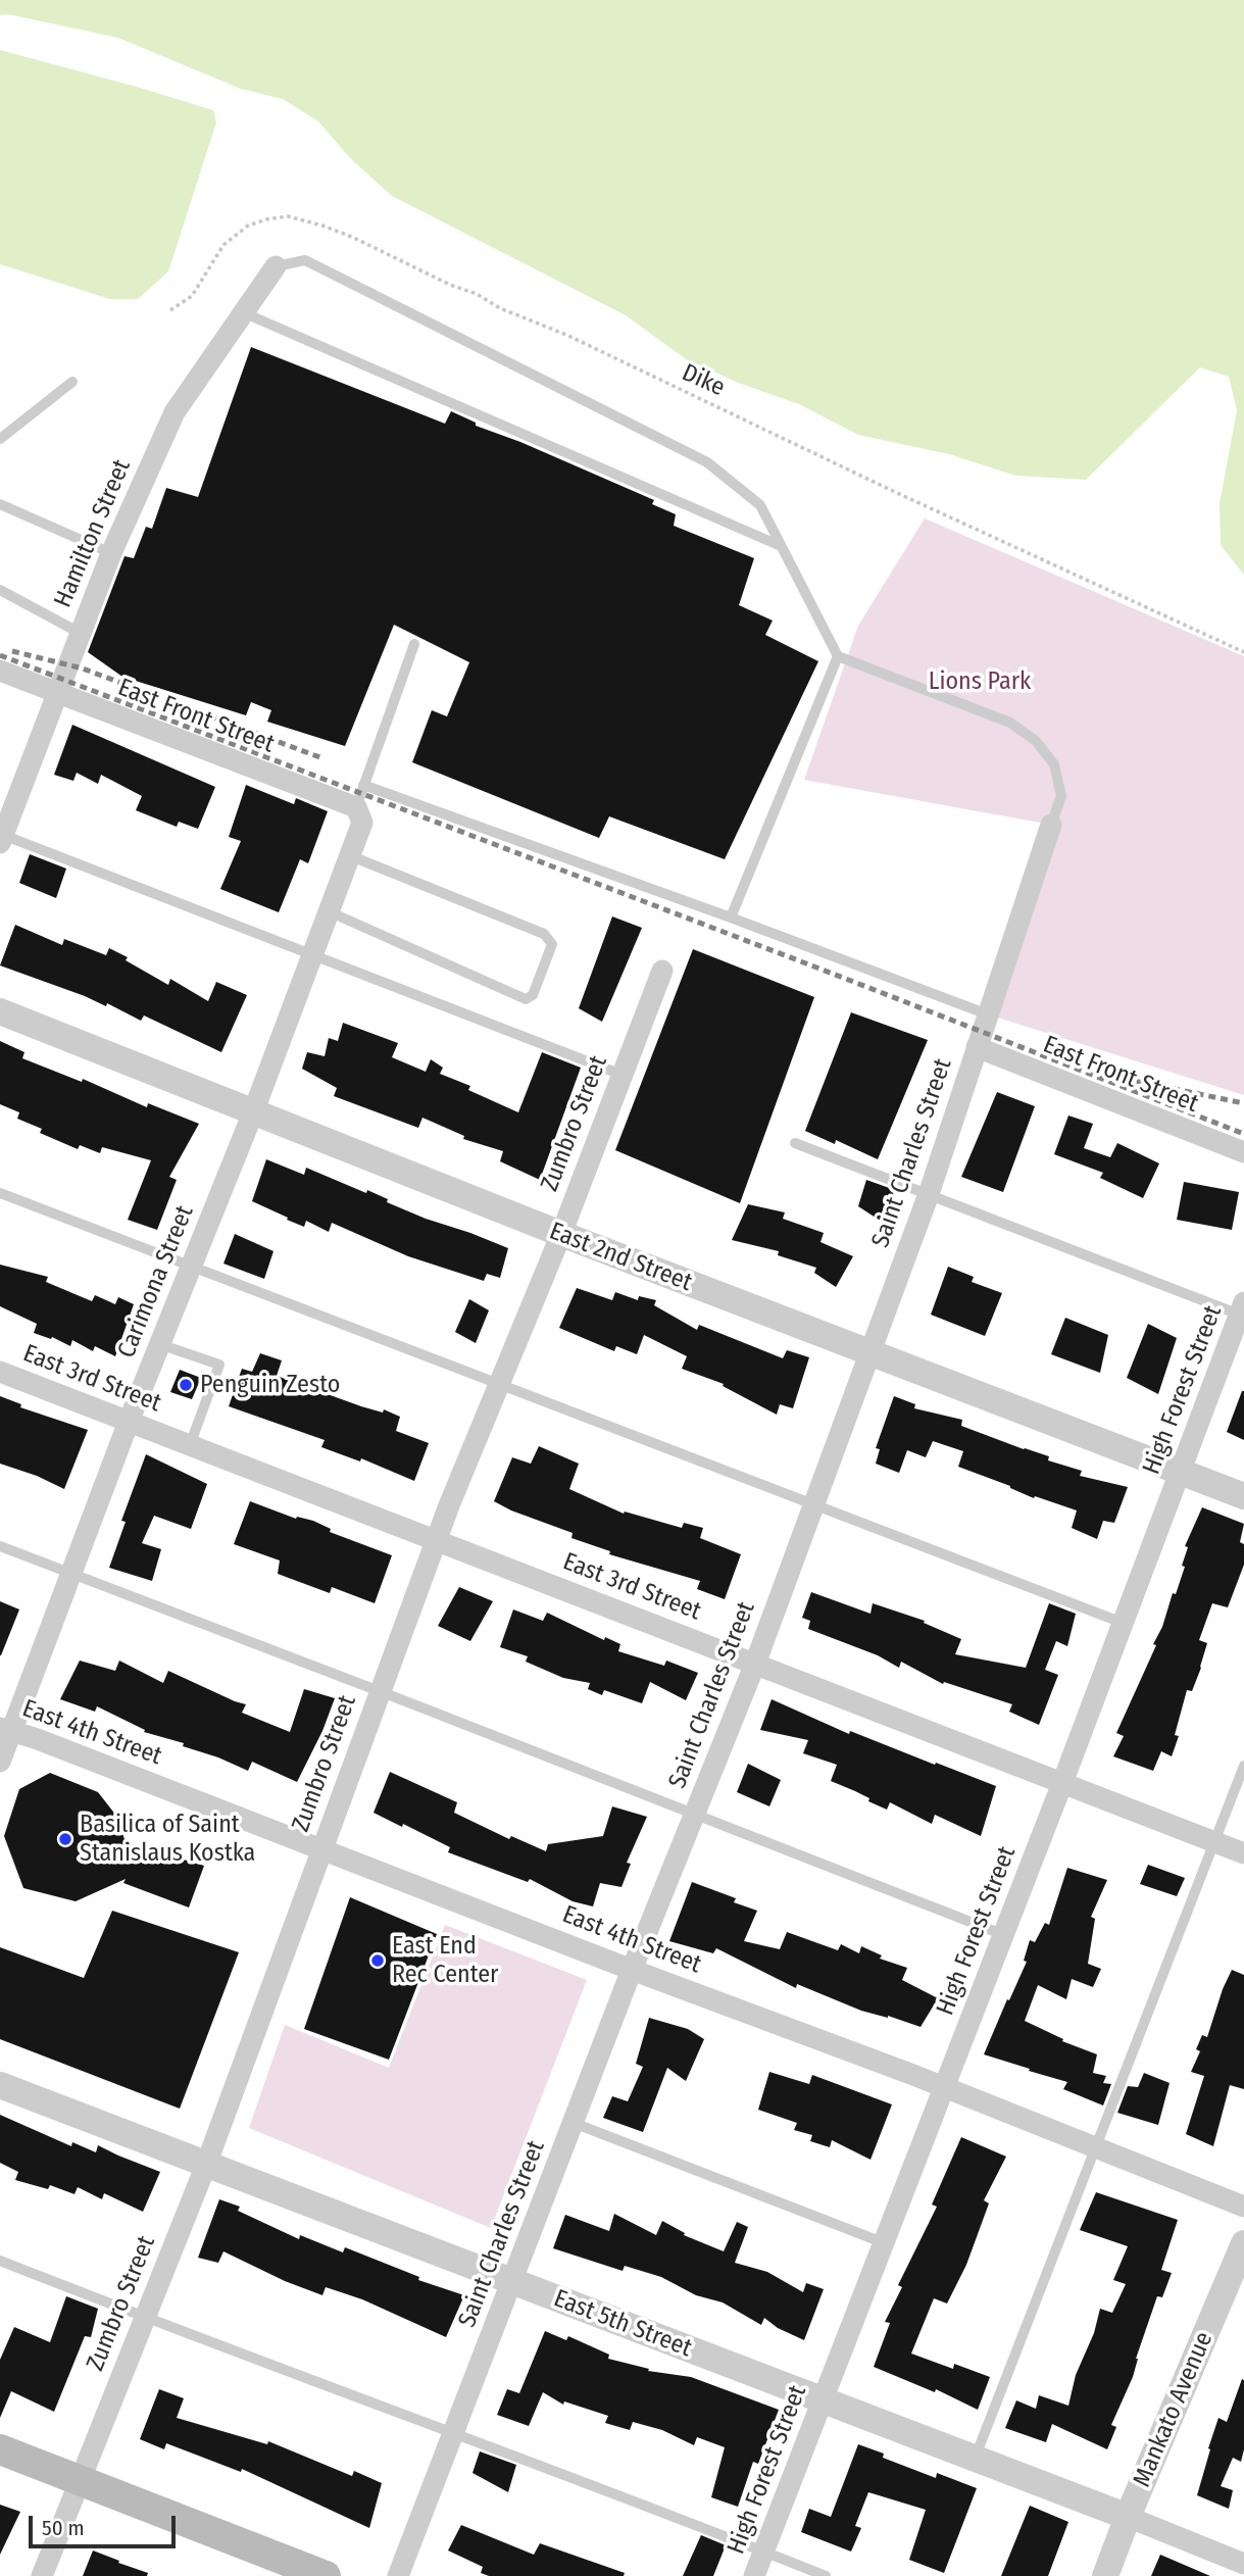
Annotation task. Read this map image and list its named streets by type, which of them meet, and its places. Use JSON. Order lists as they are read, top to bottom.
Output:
{
  "streets": {
    "street": [
      "Hamilton Street",
      "East Front Street",
      "Zumbro Street",
      "Saint Charles Street",
      "East 2nd Street",
      "Carimona Street",
      "East 3rd Street",
      "High Forest Street",
      "East 4th Street",
      "East 5th Street",
      "Mankato Avenue"
    ],
    "path": ["Dike"]
  },
  "crossings": [
    ["Hamilton Street", "East Front Street"],
    ["East Front Street", "Saint Charles Street"],
    ["East Front Street", "Carimona Street"],
    ["Zumbro Street", "East 2nd Street"],
    ["Zumbro Street", "East 3rd Street"],
    ["Zumbro Street", "East 4th Street"],
    ["Zumbro Street", "East 5th Street"],
    ["Saint Charles Street", "East 2nd Street"],
    ["Saint Charles Street", "East 3rd Street"],
    ["Saint Charles Street", "East 4th Street"],
    ["Saint Charles Street", "East 5th Street"],
    ["East 2nd Street", "Carimona Street"],
    ["East 2nd Street", "High Forest Street"],
    ["Carimona Street", "East 3rd Street"],
    ["Carimona Street", "East 4th Street"],
    ["East 3rd Street", "High Forest Street"],
    ["High Forest Street", "East 4th Street"],
    ["High Forest Street", "East 5th Street"],
    ["East 5th Street", "Mankato Avenue"]
  ],
  "parks": ["Lions Park"],
  "places": ["Penguin Zesto", "Basilica of Saint Stanislaus Kostka", "East End Rec Center"],
  "scale_bar": "50 m"
}
